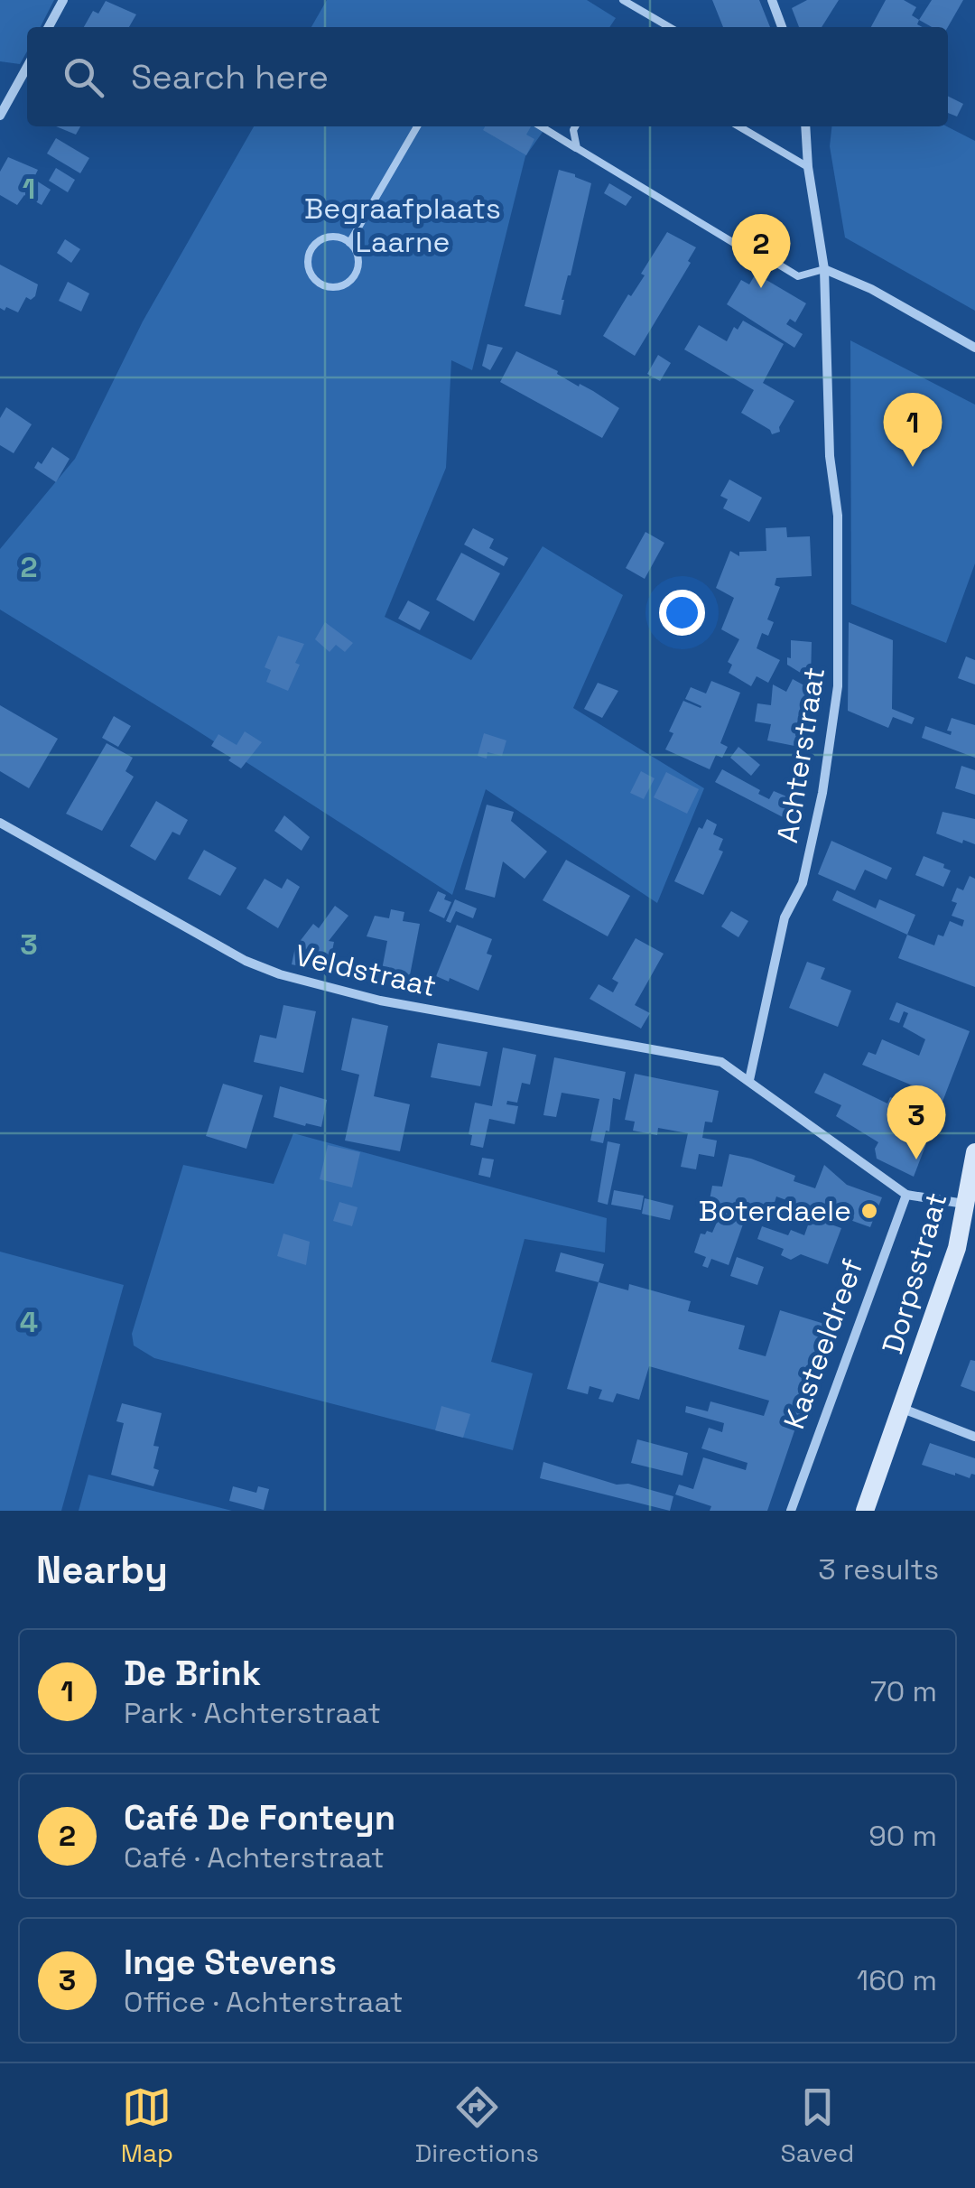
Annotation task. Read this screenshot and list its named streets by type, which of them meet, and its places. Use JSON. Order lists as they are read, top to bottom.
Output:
{
  "streets": {
    "street": [
      "Achterstraat",
      "Veldstraat",
      "Dorpsstraat",
      "Kasteeldreef"
    ]
  },
  "crossings": [
    ["Achterstraat", "Veldstraat"]
  ],
  "parks": ["Begraafplaats Laarne"],
  "places": ["Boterdaele"],
  "page": {
    "search": "Search here",
    "pins": ["2", "1", "3"],
    "heading": ["Nearby", "3 results"],
    "list": [
      {
        "mark": "1",
        "name": "De Brink",
        "note": "Park · Achterstraat",
        "value": "70 m"
      },
      {
        "mark": "2",
        "name": "Café De Fonteyn",
        "note": "Café · Achterstraat",
        "value": "90 m"
      },
      {
        "mark": "3",
        "name": "Inge Stevens",
        "note": "Office · Achterstraat",
        "value": "160 m"
      }
    ],
    "nav": ["Map", "Directions", "Saved"]
  },
  "grid": {
    "rows": [
      "1",
      "2",
      "3",
      "4"
    ]
  }
}
